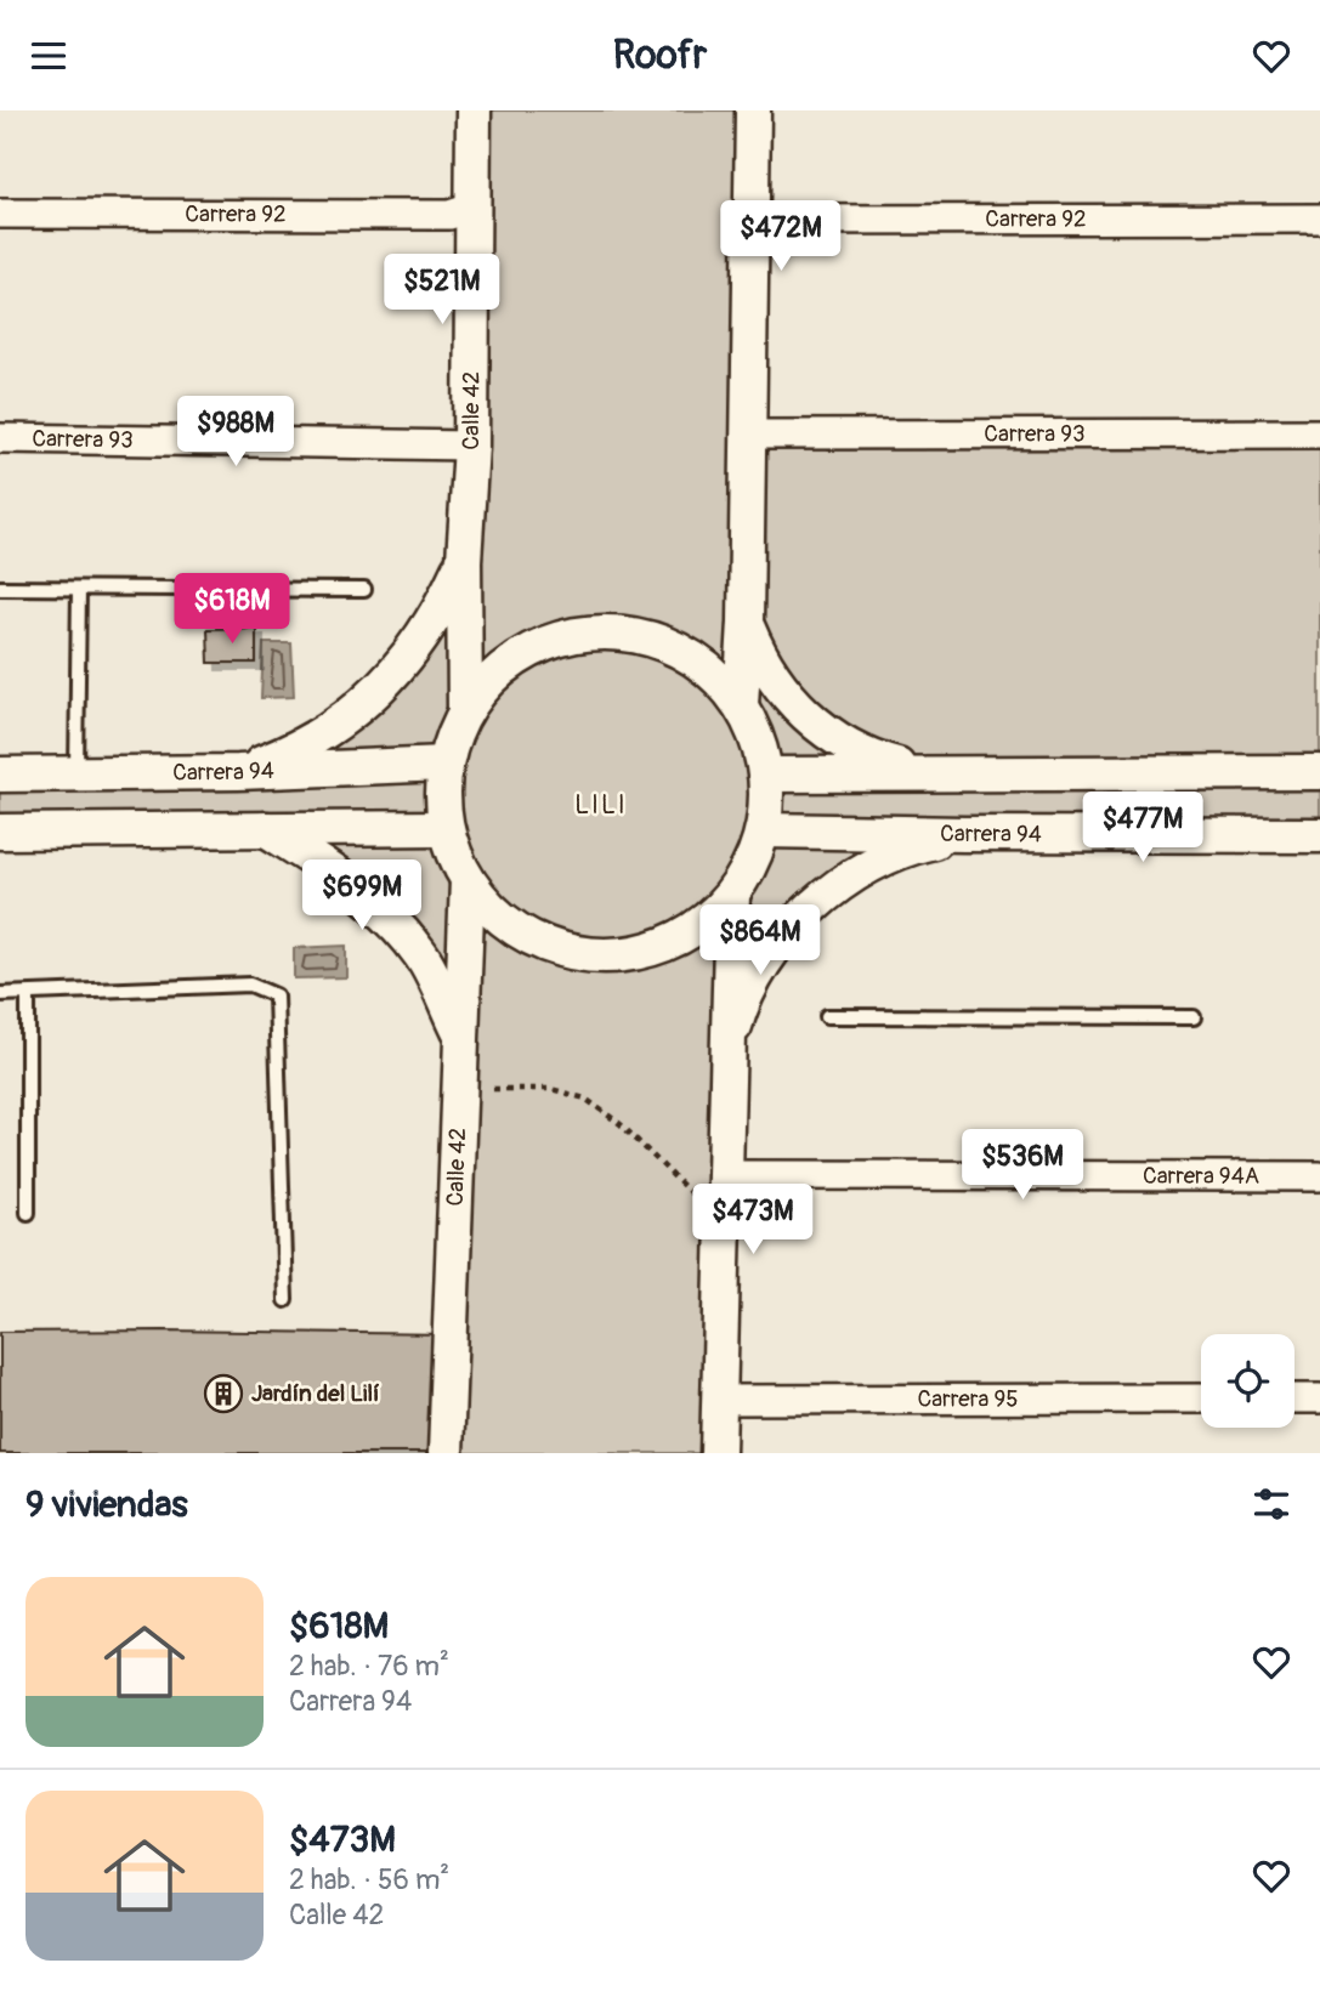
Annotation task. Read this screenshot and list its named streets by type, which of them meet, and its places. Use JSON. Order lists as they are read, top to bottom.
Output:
{
  "streets": {
    "street": [
      "Carrera 92",
      "Calle 42",
      "Carrera 93",
      "Carrera 94",
      "Carrera 94A",
      "Carrera 95"
    ]
  },
  "crossings": [
    ["Carrera 92", "Calle 42"],
    ["Calle 42", "Carrera 93"]
  ],
  "districts": ["LILI"],
  "places": {
    "building": ["Jardín del Lilí"]
  },
  "page": {
    "header": "Roofr",
    "price": [
      "$472M",
      "$521M",
      "$988M",
      "$618M",
      "$477M",
      "$699M",
      "$864M",
      "$536M",
      "$473M"
    ],
    "heading": "9 viviendas",
    "list": [
      {
        "name": "$618M",
        "note": "2 hab. · 76 m² · Carrera 94"
      },
      {
        "name": "$473M",
        "note": "2 hab. · 56 m² · Calle 42"
      }
    ]
  }
}
